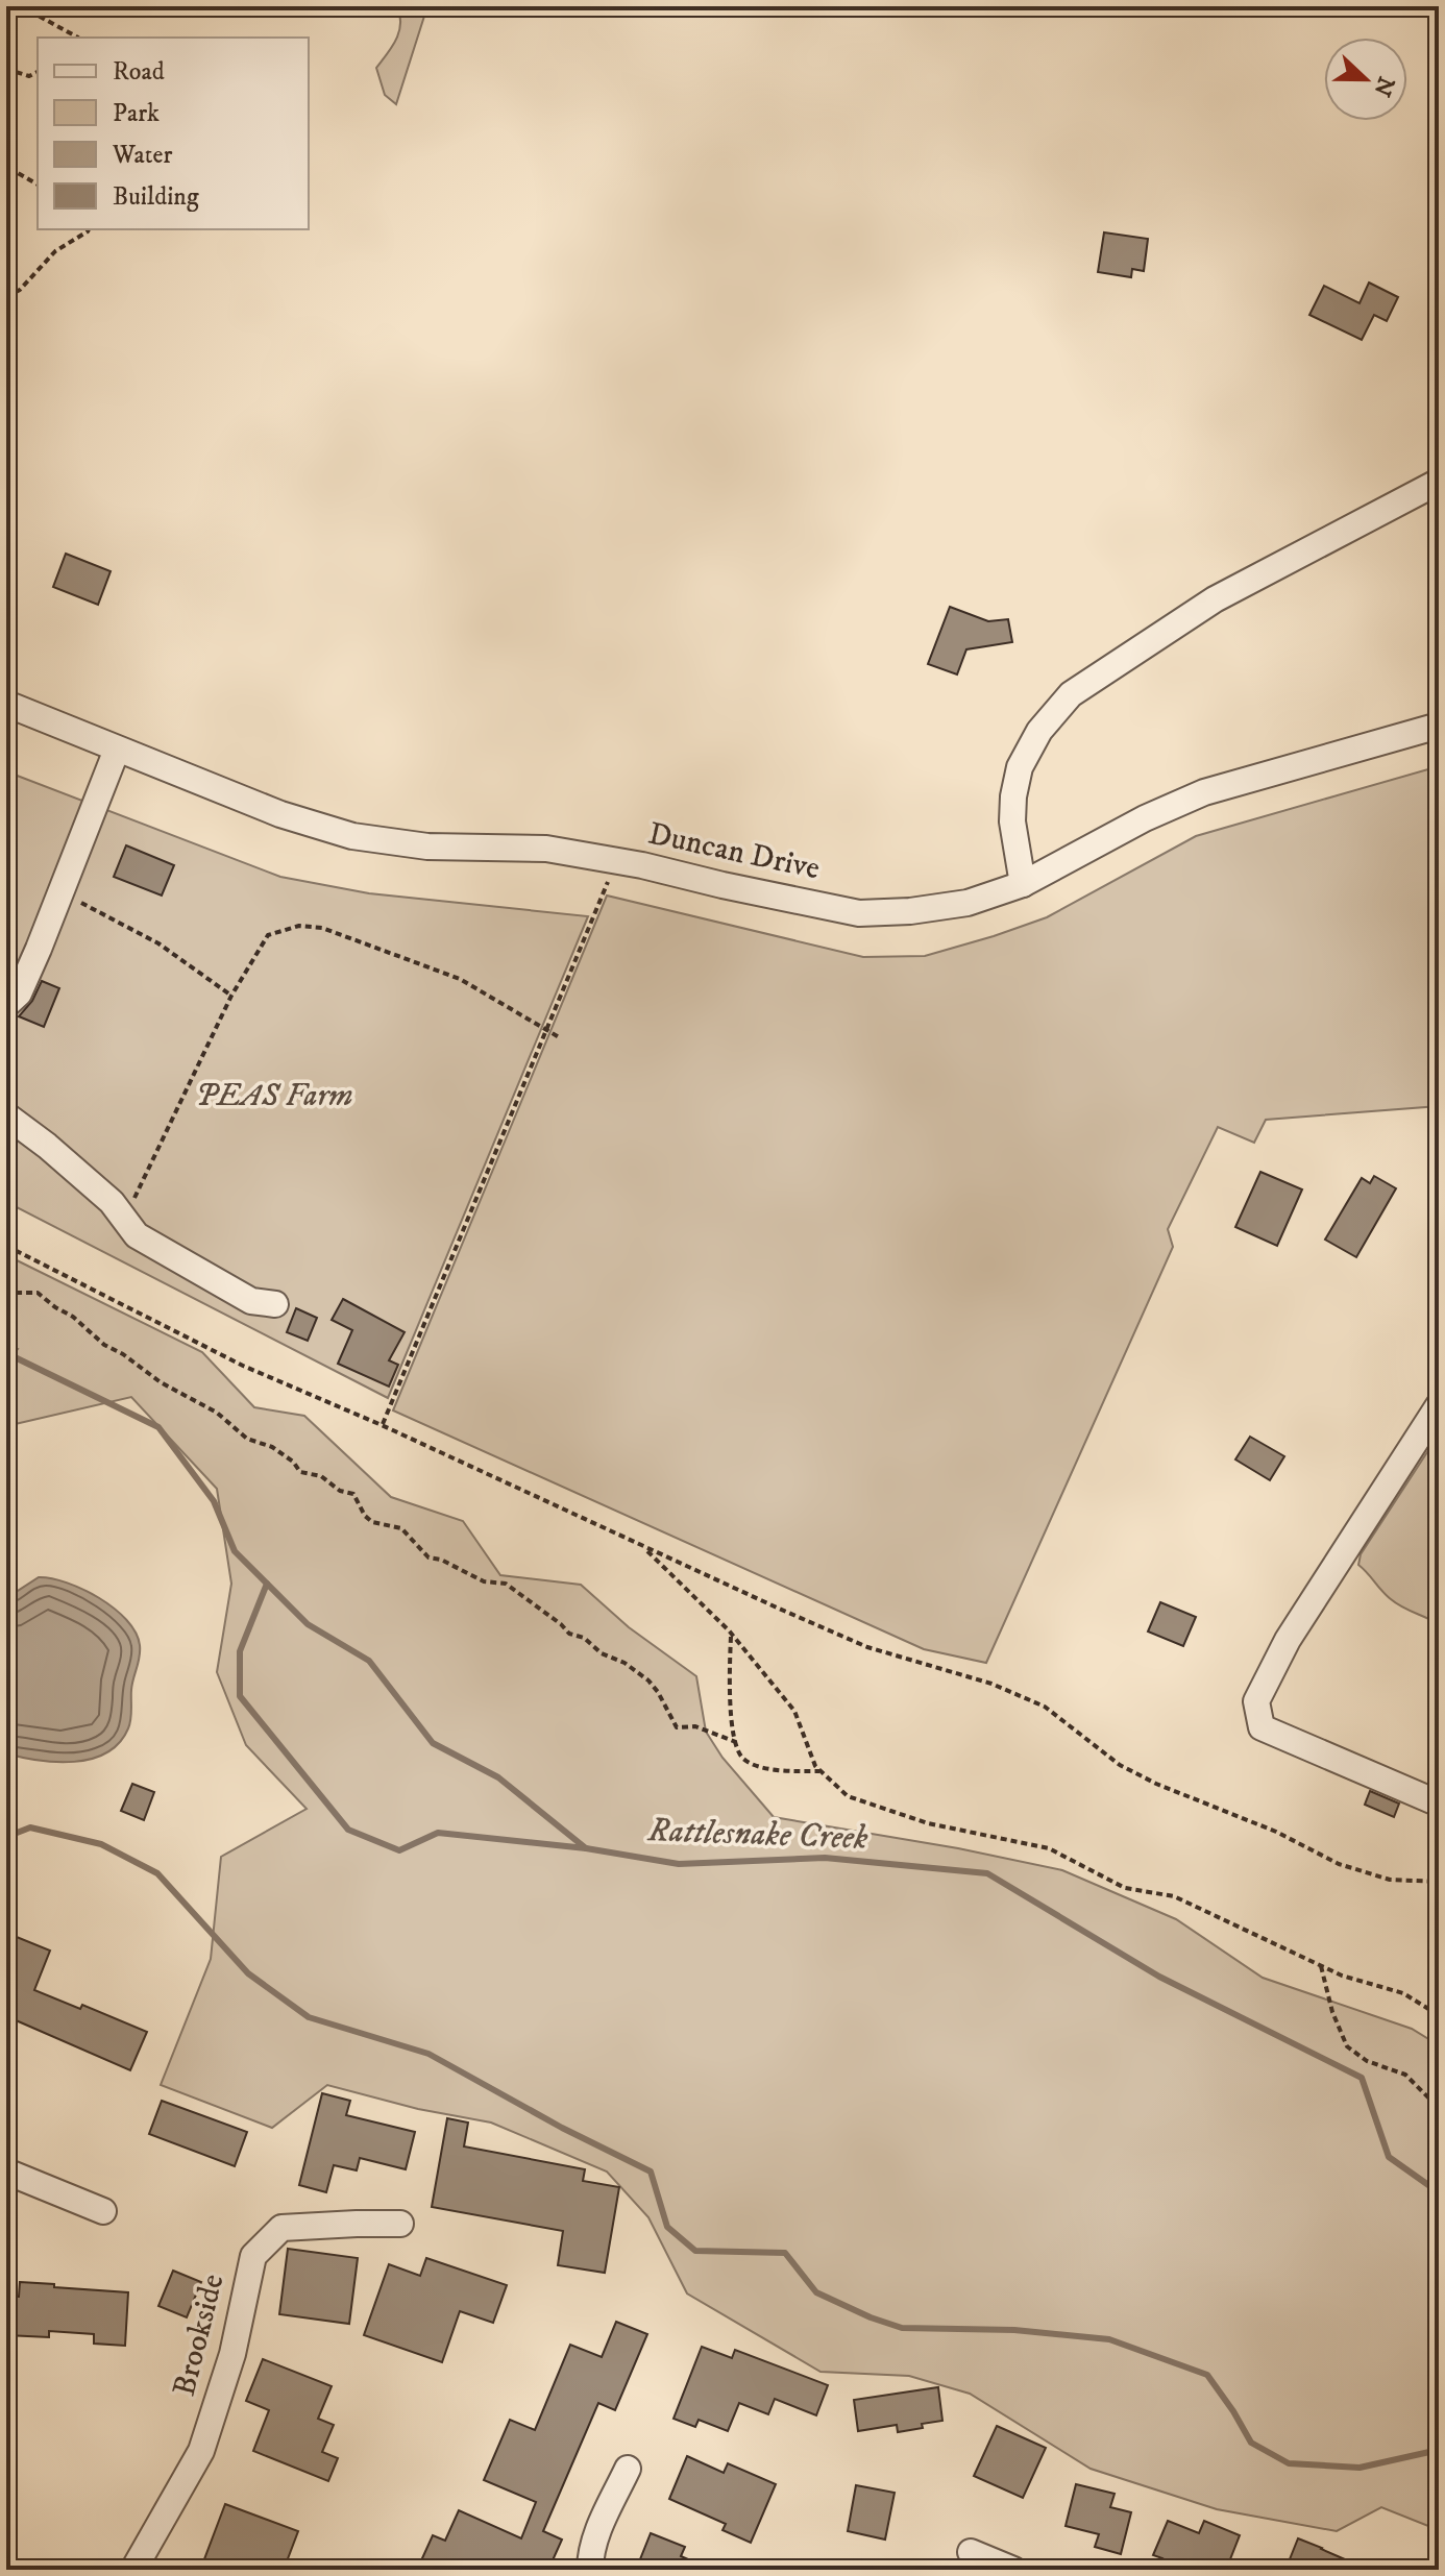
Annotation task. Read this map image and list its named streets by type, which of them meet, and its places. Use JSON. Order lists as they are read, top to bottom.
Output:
{
  "streets": {
    "street": ["Duncan Drive", "Brookside"]
  },
  "water": ["Rattlesnake Creek"],
  "parks": ["PEAS Farm"],
  "legend": [
    "Road",
    "Park",
    "Water",
    "Building"
  ],
  "north": "right"
}
